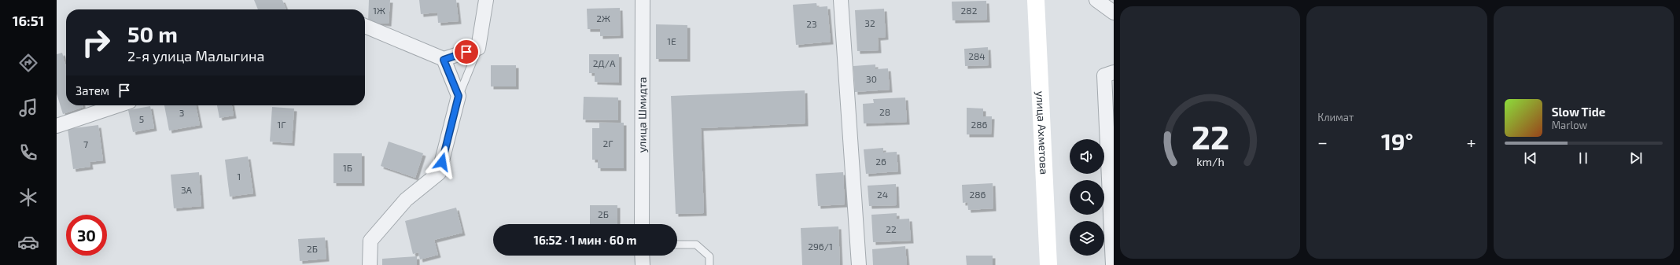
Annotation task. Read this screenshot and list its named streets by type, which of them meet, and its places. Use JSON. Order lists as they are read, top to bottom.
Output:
{
  "streets": {
    "main road": ["улица Ахметова"],
    "street": ["улица Шмидта"]
  },
  "house_numbers": [
    "1Ж",
    "282",
    "2Ж",
    "32",
    "23",
    "1Е",
    "284",
    "2Д/А",
    "30",
    "28",
    "3",
    "5",
    "1Г",
    "286",
    "2Г",
    "7",
    "26",
    "1Б",
    "1",
    "3А",
    "24",
    "286",
    "2Б",
    "22",
    "296/1",
    "2Б"
  ],
  "page": {
    "tabs": "16:51",
    "tile": "Климат",
    "turn": ["50 m", "2-я улица Малыгина"],
    "then": "Затем",
    "song": ["Slow Tide", "Marlow"],
    "heat": ["−", "19°", "+"],
    "limit": "30",
    "trip": "16:52 · 1 мин · 60 m",
    "gauge": ["22", "km/h"]
  }
}
